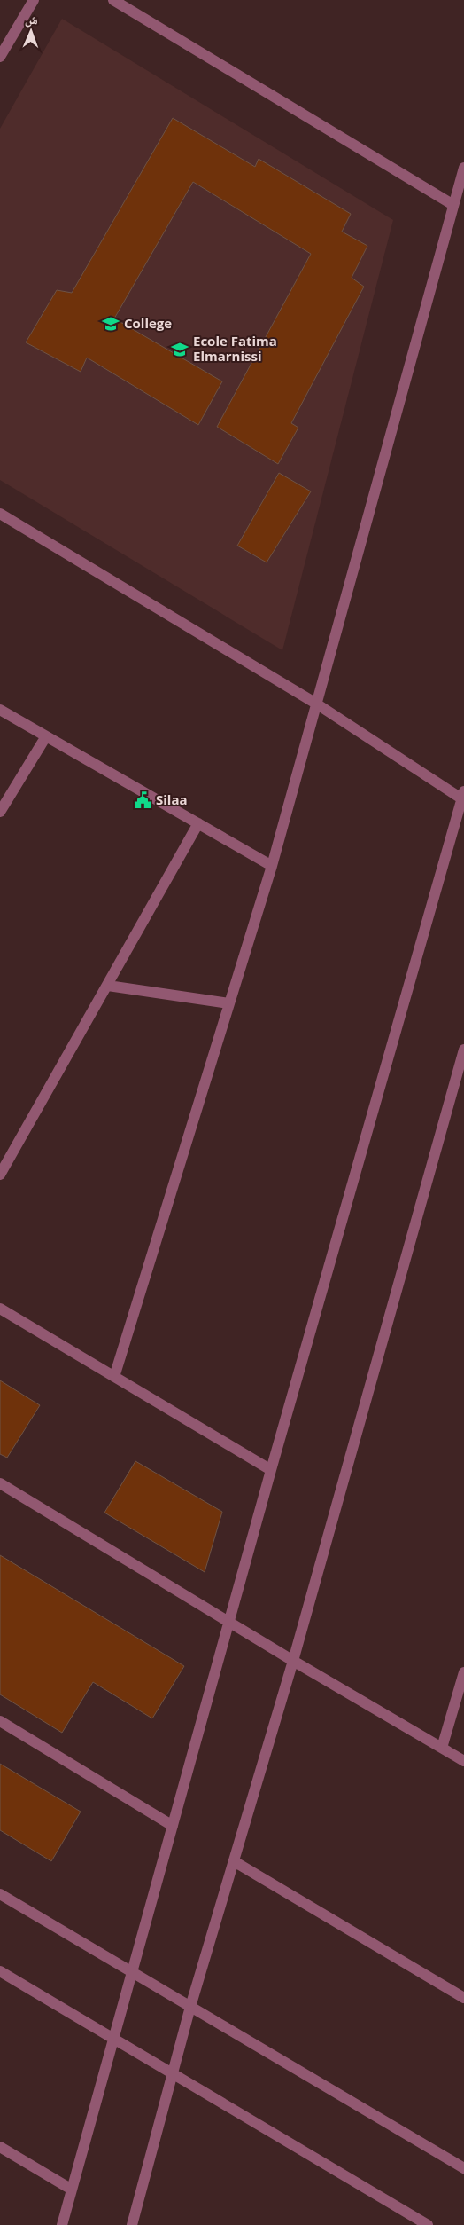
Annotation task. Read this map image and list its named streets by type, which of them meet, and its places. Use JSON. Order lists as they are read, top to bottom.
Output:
{
  "places": {
    "school or university": ["College", "Ecole Fatima Elmarnissi"],
    "public building": ["Silaa"]
  },
  "north": "top"
}
